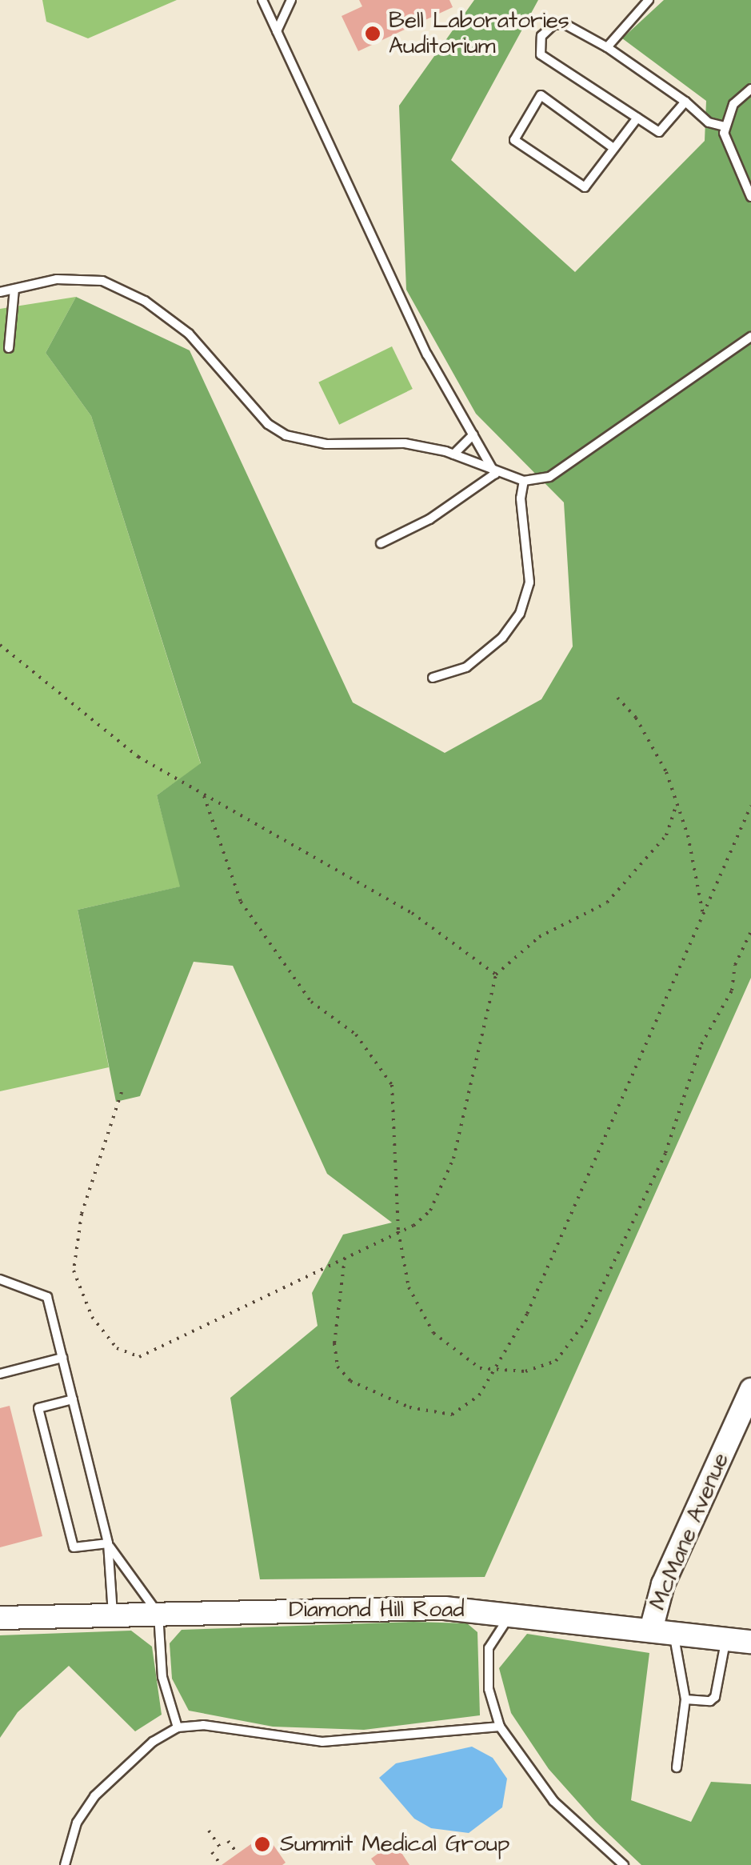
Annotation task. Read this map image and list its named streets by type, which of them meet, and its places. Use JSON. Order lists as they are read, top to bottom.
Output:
{
  "streets": {
    "main road": ["McMane Avenue", "Diamond Hill Road"]
  },
  "crossings": [
    ["McMane Avenue", "Diamond Hill Road"]
  ],
  "places": ["Bell Laboratories Auditorium", "Summit Medical Group"]
}
